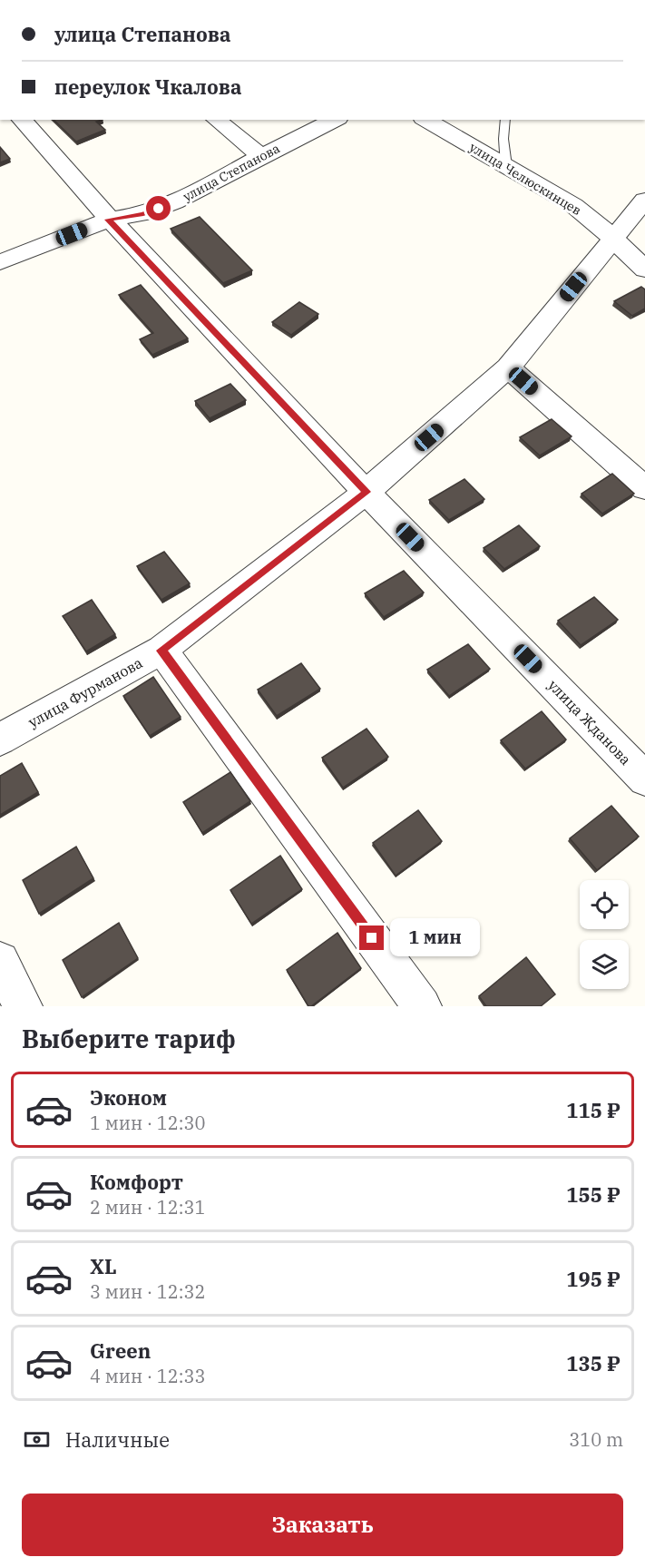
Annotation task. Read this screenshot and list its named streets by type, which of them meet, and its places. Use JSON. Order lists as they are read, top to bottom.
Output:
{
  "streets": {
    "street": [
      "улица Степанова",
      "улица Челюскинцев",
      "улица Фурманова",
      "улица Жданова"
    ]
  },
  "crossings": [
    ["улица Степанова", "улица Жданова"],
    ["улица Челюскинцев", "улица Фурманова"],
    ["улица Фурманова", "улица Жданова"]
  ],
  "page": {
    "banner": ["улица Степанова", "переулок Чкалова"],
    "bubble": "1 мин",
    "heading": "Выберите тариф",
    "list": [
      {
        "name": "Эконом",
        "note": "1 мин · 12:30",
        "value": "115 ₽"
      },
      {
        "name": "Комфорт",
        "note": "2 мин · 12:31",
        "value": "155 ₽"
      },
      {
        "name": "XL",
        "note": "3 мин · 12:32",
        "value": "195 ₽"
      },
      {
        "name": "Green",
        "note": "4 мин · 12:33",
        "value": "135 ₽"
      }
    ],
    "pay": ["Наличные", "310 m"],
    "buttons": "Заказать"
  }
}
